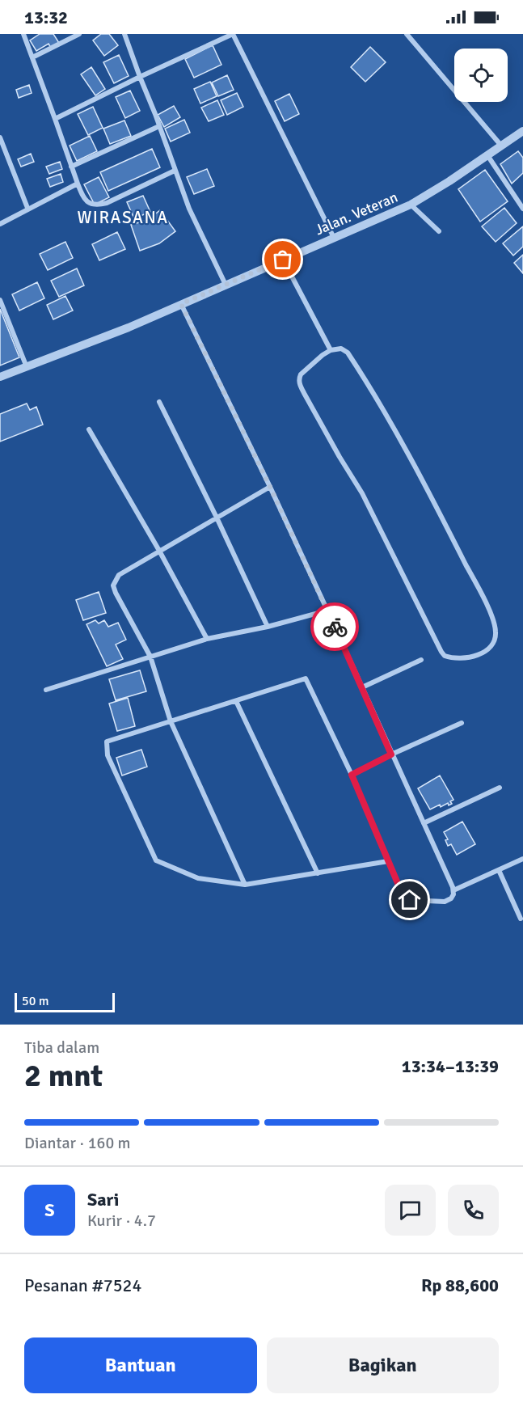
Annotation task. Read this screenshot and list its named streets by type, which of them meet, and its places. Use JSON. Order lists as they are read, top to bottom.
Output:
{
  "streets": {
    "street": ["Jalan. Veteran"]
  },
  "districts": ["WIRASANA"],
  "scale_bar": "50 m",
  "page": {
    "status": "13:32",
    "scale": "50 m",
    "heading": ["2 mnt", "Tiba dalam", "13:34–13:39"],
    "panel": [
      "Sari",
      "Kurir · 4.7",
      "Pesanan #7524",
      "Rp 88,600"
    ],
    "bar": "Diantar · 160 m",
    "round": "S",
    "buttons": ["Bantuan", "Bagikan"]
  }
}
